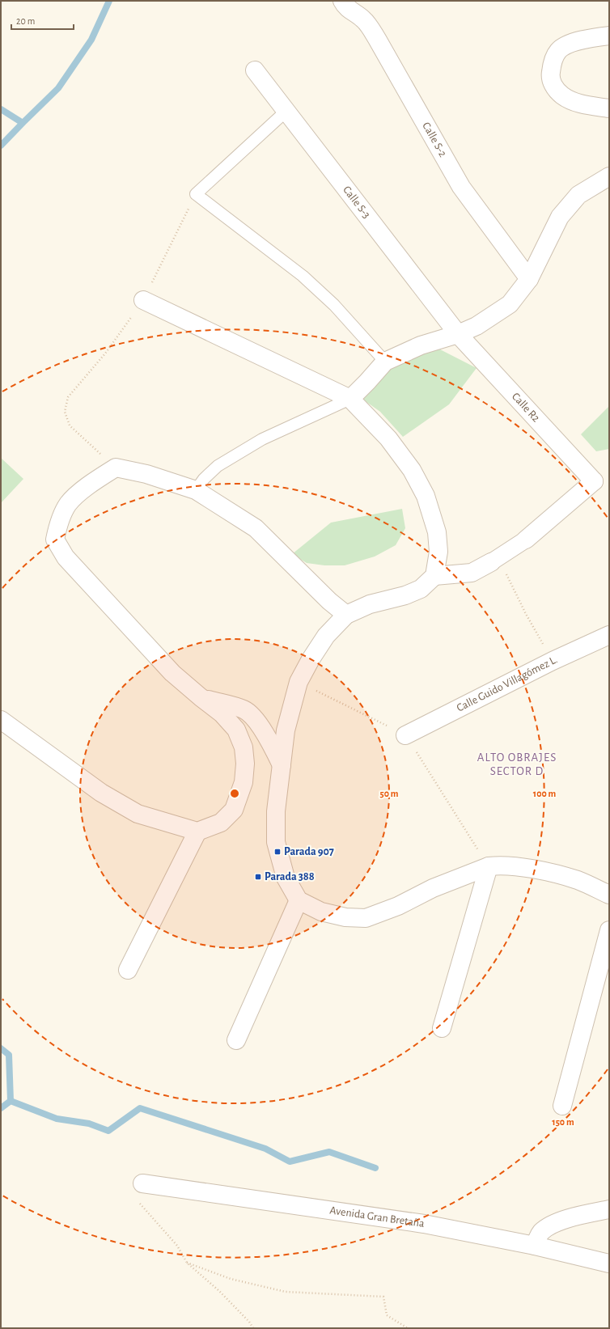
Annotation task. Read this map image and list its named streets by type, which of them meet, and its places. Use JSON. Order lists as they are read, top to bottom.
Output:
{
  "streets": {
    "street": [
      "Calle S-2",
      "Calle S-3",
      "Calle R2",
      "Calle Guido Villagómez L.",
      "Avenida Gran Bretaña"
    ]
  },
  "crossings": [
    ["Calle S-3", "Calle R2"]
  ],
  "districts": ["ALTO OBRAJES SECTOR D"],
  "places": {
    "transit": ["Parada 907", "Parada 388"]
  },
  "scale_bar": "20 m",
  "rings": ["50 m", "100 m", "150 m"]
}
